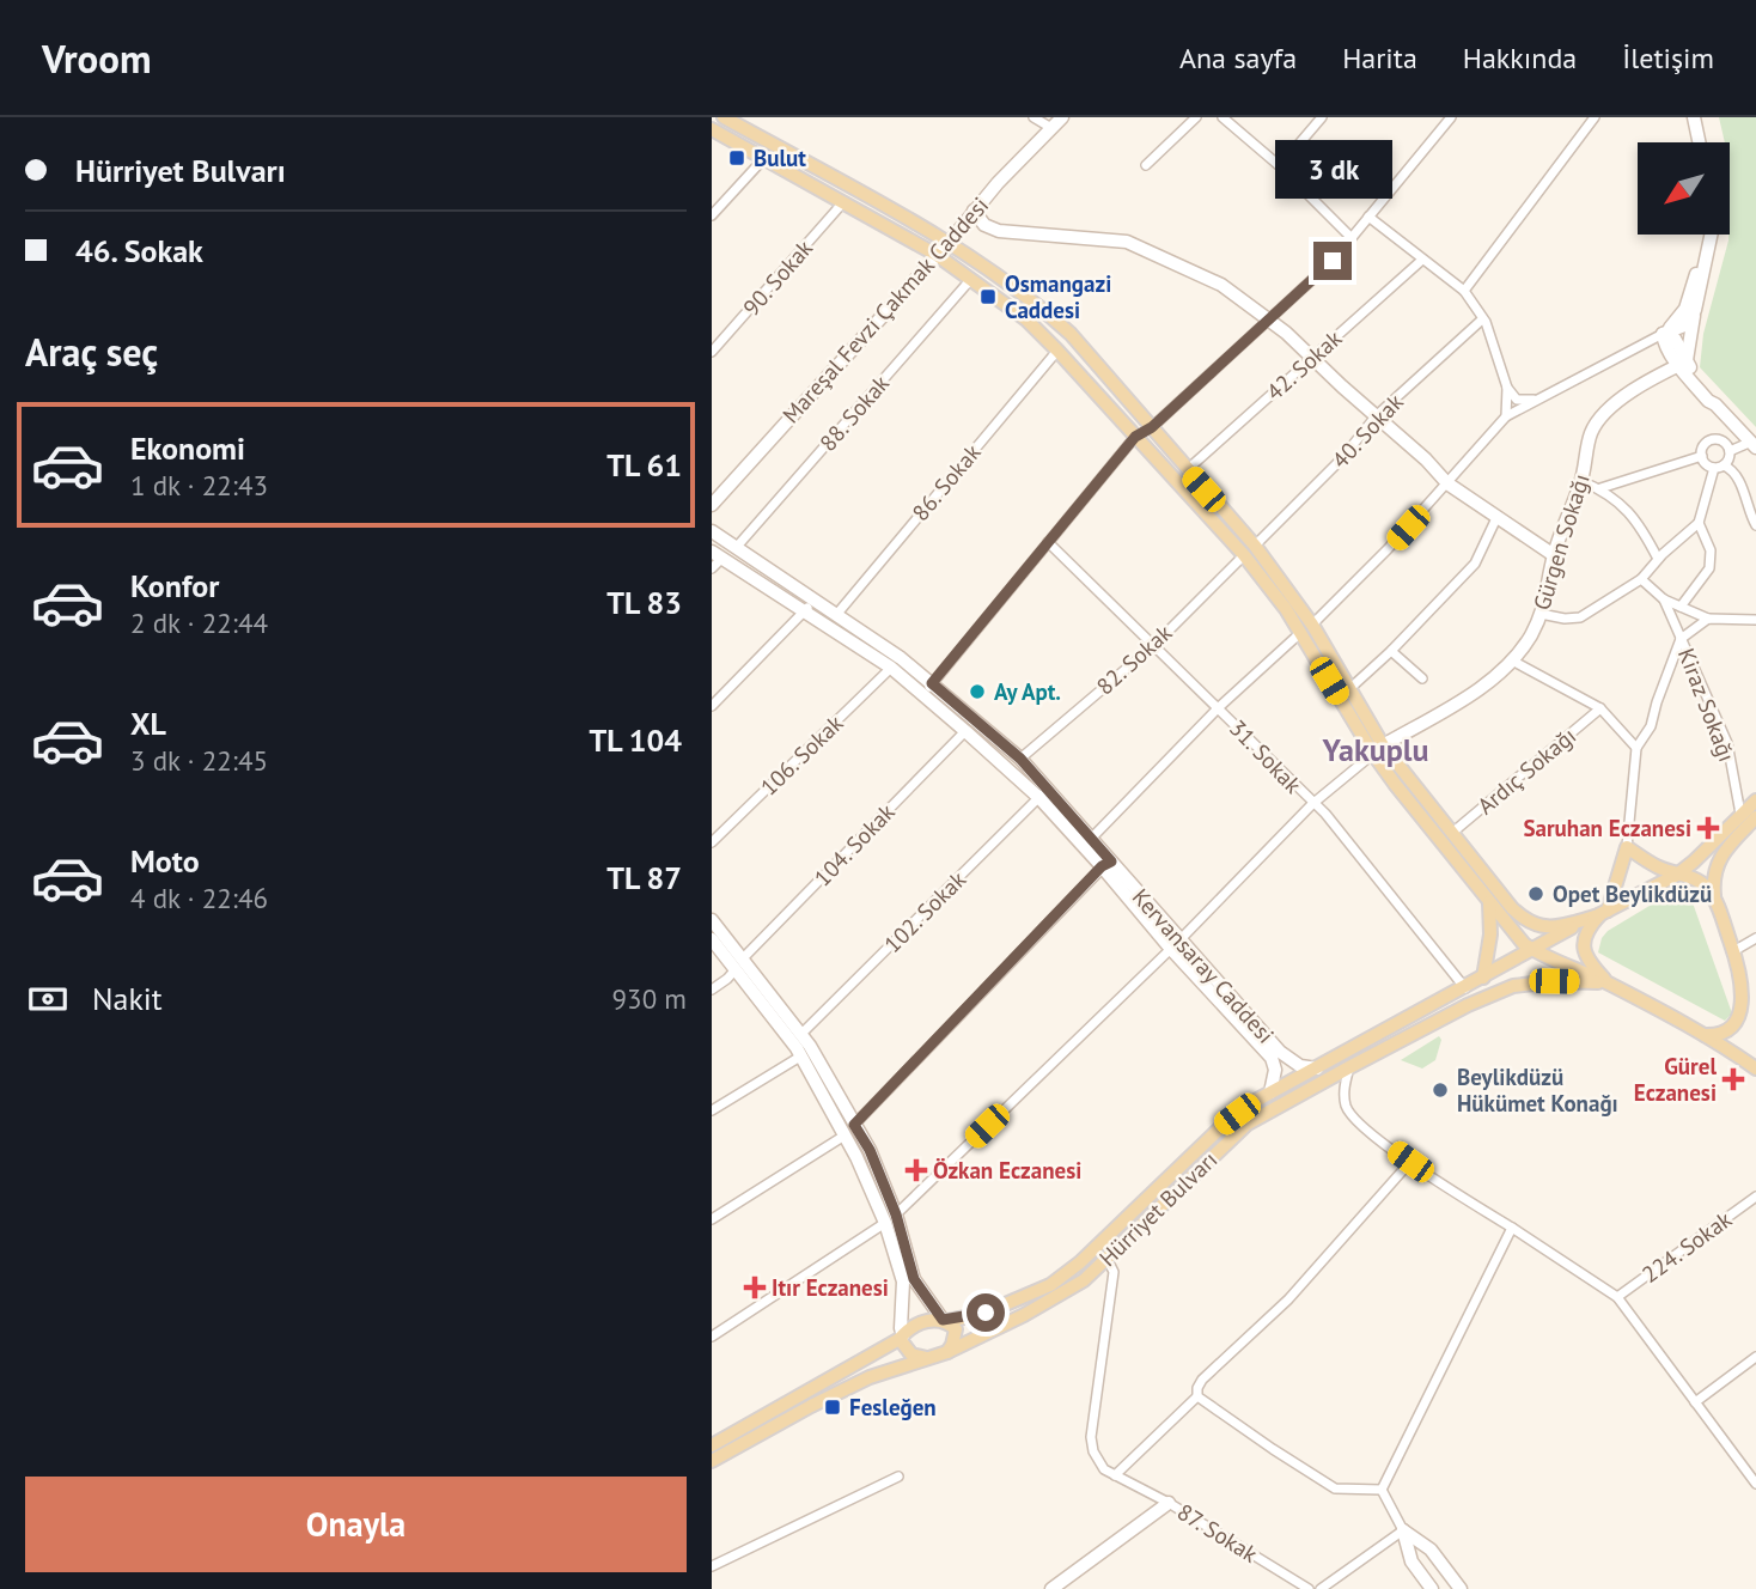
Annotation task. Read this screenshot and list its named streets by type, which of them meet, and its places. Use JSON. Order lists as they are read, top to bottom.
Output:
{
  "streets": {
    "main road": ["Hürriyet Bulvarı"],
    "street": [
      "90. Sokak",
      "Mareşal Fevzi Çakmak Caddesi",
      "42. Sokak",
      "88. Sokak",
      "40. Sokak",
      "86. Sokak",
      "Gürgen Sokağı",
      "82. Sokak",
      "Kiraz Sokağı",
      "106. Sokak",
      "31. Sokak",
      "Ardıç Sokağı",
      "104. Sokak",
      "102. Sokak",
      "Kervansaray Caddesi",
      "224. Sokak",
      "87. Sokak"
    ]
  },
  "crossings": [
    ["88. Sokak", "Kervansaray Caddesi"],
    ["40. Sokak", "82. Sokak"],
    ["86. Sokak", "Kervansaray Caddesi"],
    ["82. Sokak", "31. Sokak"],
    ["82. Sokak", "Kervansaray Caddesi"],
    ["Kiraz Sokağı", "Hürriyet Bulvarı"],
    ["106. Sokak", "Kervansaray Caddesi"],
    ["31. Sokak", "Hürriyet Bulvarı"],
    ["104. Sokak", "Kervansaray Caddesi"],
    ["102. Sokak", "Kervansaray Caddesi"],
    ["Kervansaray Caddesi", "Hürriyet Bulvarı"]
  ],
  "districts": ["Yakuplu"],
  "places": {
    "transit": ["Bulut", "Osmangazi Caddesi", "Fesleğen"],
    "other": ["Ay Apt.", "Opet Beylikdüzü", "Beylikdüzü Hükümet Konağı"],
    "health": [
      "Saruhan Eczanesi",
      "Gürel Eczanesi",
      "Özkan Eczanesi",
      "Itır Eczanesi"
    ]
  },
  "north": "bottom left",
  "page": {
    "header": "Vroom",
    "nav": [
      "Ana sayfa",
      "Harita",
      "Hakkında",
      "İletişim"
    ],
    "banner": ["Hürriyet Bulvarı", "46. Sokak"],
    "bubble": "3 dk",
    "heading": "Araç seç",
    "list": [
      {
        "name": "Ekonomi",
        "note": "1 dk · 22:43",
        "value": "TL 61"
      },
      {
        "name": "Konfor",
        "note": "2 dk · 22:44",
        "value": "TL 83"
      },
      {
        "name": "XL",
        "note": "3 dk · 22:45",
        "value": "TL 104"
      },
      {
        "name": "Moto",
        "note": "4 dk · 22:46",
        "value": "TL 87"
      }
    ],
    "pay": ["Nakit", "930 m"],
    "buttons": "Onayla"
  }
}
